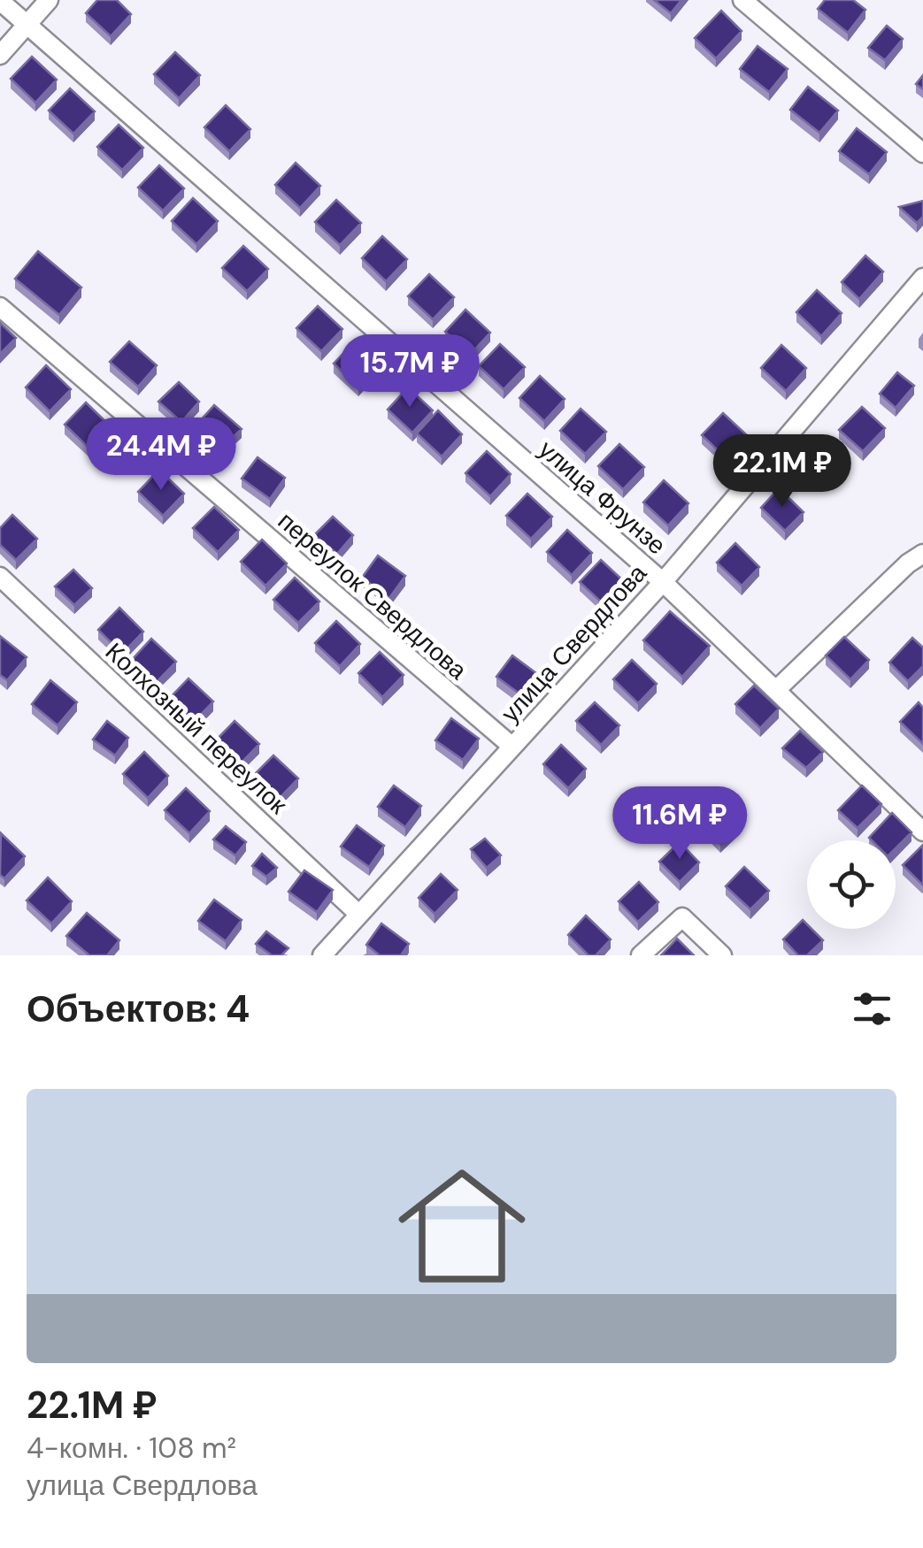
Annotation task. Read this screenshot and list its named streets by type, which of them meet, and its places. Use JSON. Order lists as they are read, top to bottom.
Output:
{
  "streets": {
    "street": [
      "улица Фрунзе",
      "переулок Свердлова",
      "улица Свердлова",
      "Колхозный переулок"
    ]
  },
  "crossings": [
    ["улица Фрунзе", "улица Свердлова"],
    ["переулок Свердлова", "улица Свердлова"],
    ["улица Свердлова", "Колхозный переулок"]
  ],
  "page": {
    "price": [
      "15.7M ₽",
      "24.4M ₽",
      "22.1M ₽",
      "11.6M ₽"
    ],
    "heading": "Объектов: 4",
    "list": [
      {
        "name": "22.1M ₽",
        "note": "4-комн. · 108 m² · улица Свердлова"
      }
    ]
  }
}
